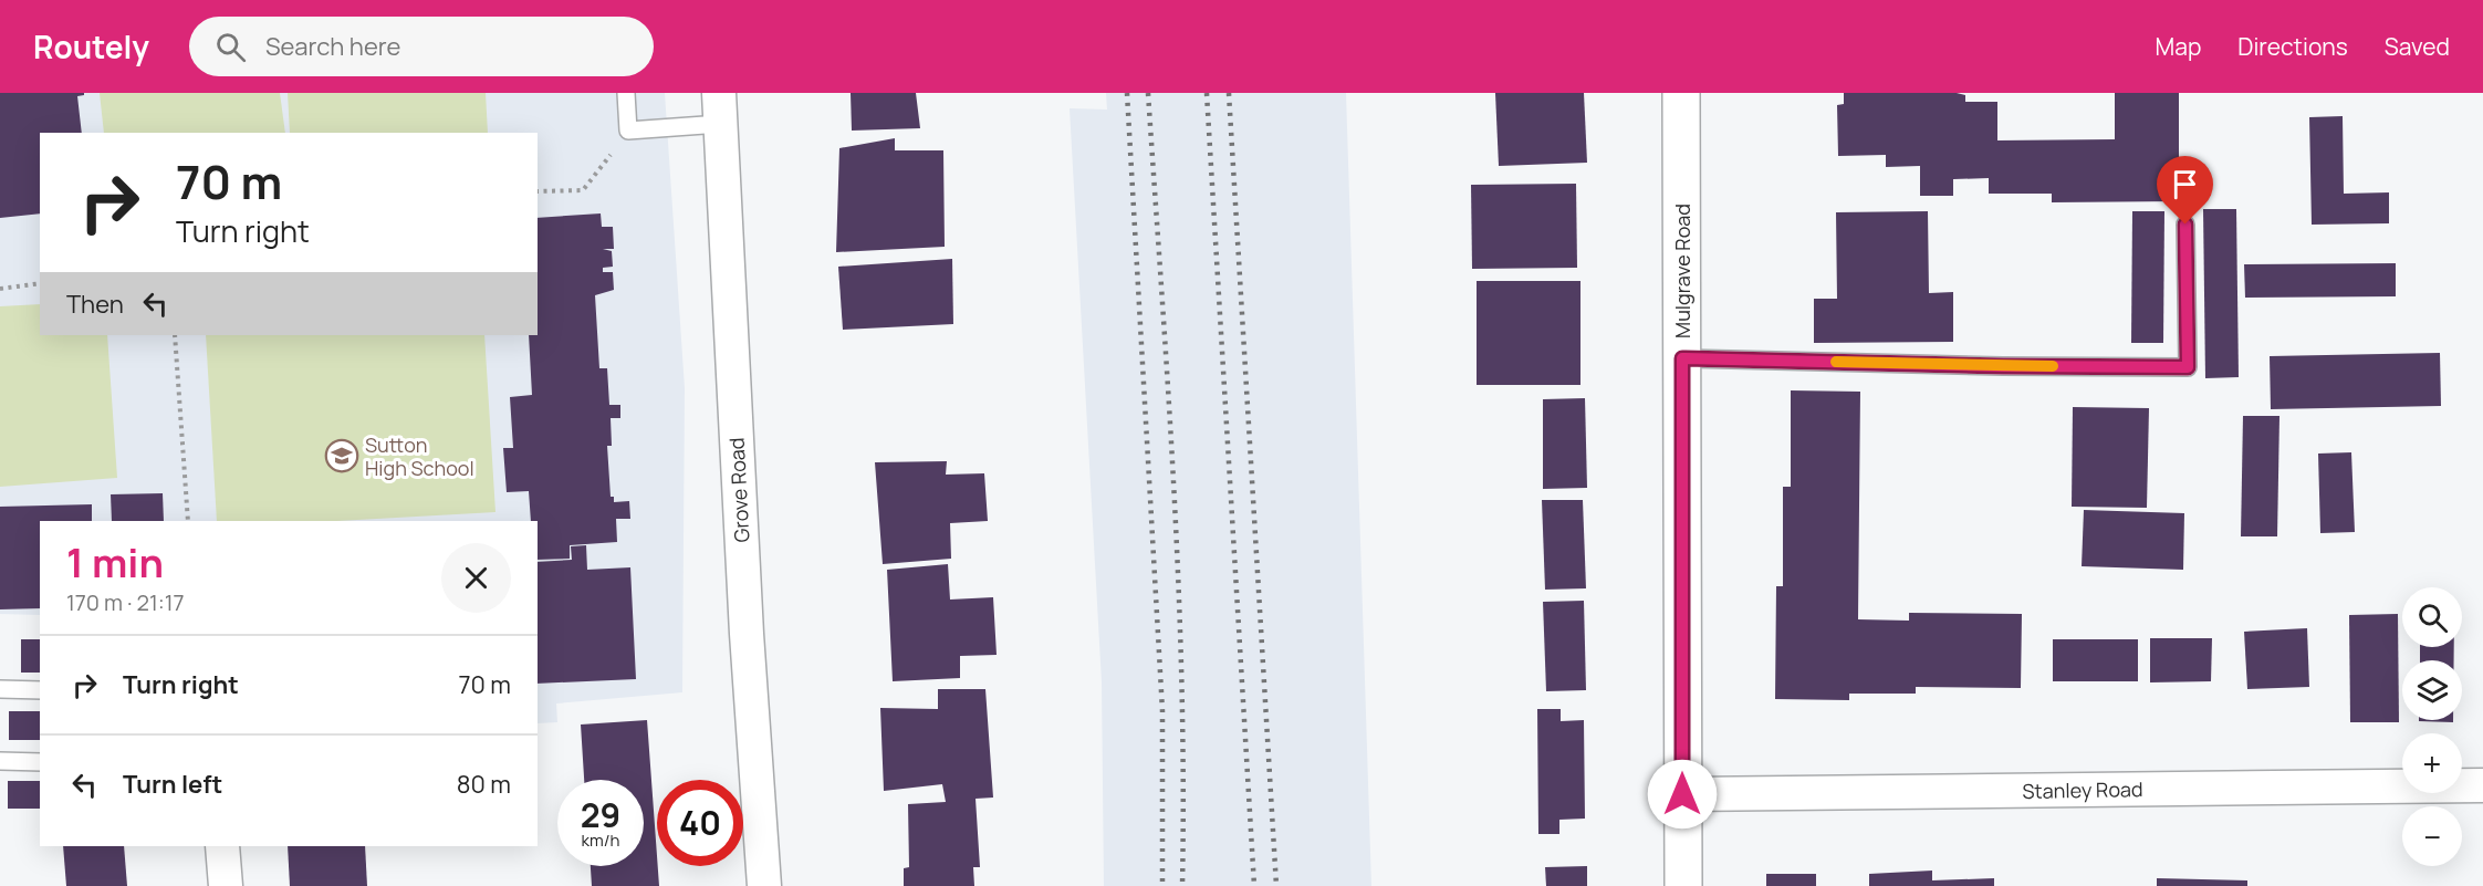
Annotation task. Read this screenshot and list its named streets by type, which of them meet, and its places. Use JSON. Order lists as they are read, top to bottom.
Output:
{
  "streets": {
    "street": ["Mulgrave Road", "Grove Road", "Stanley Road"]
  },
  "crossings": [
    ["Mulgrave Road", "Stanley Road"]
  ],
  "places": {
    "school or university": ["Sutton High School"]
  },
  "page": {
    "header": "Routely",
    "search": "Search here",
    "nav": ["Map", "Directions", "Saved"],
    "turn": ["70 m", "Turn right"],
    "then": "Then",
    "heading": ["1 min", "170 m · 21:17"],
    "map_buttons": ["+", "−"],
    "list": [
      {
        "name": "Turn right",
        "value": "70 m"
      },
      {
        "name": "Turn left",
        "value": "80 m"
      }
    ],
    "speed": "29 km/h",
    "limit": "40"
  }
}
